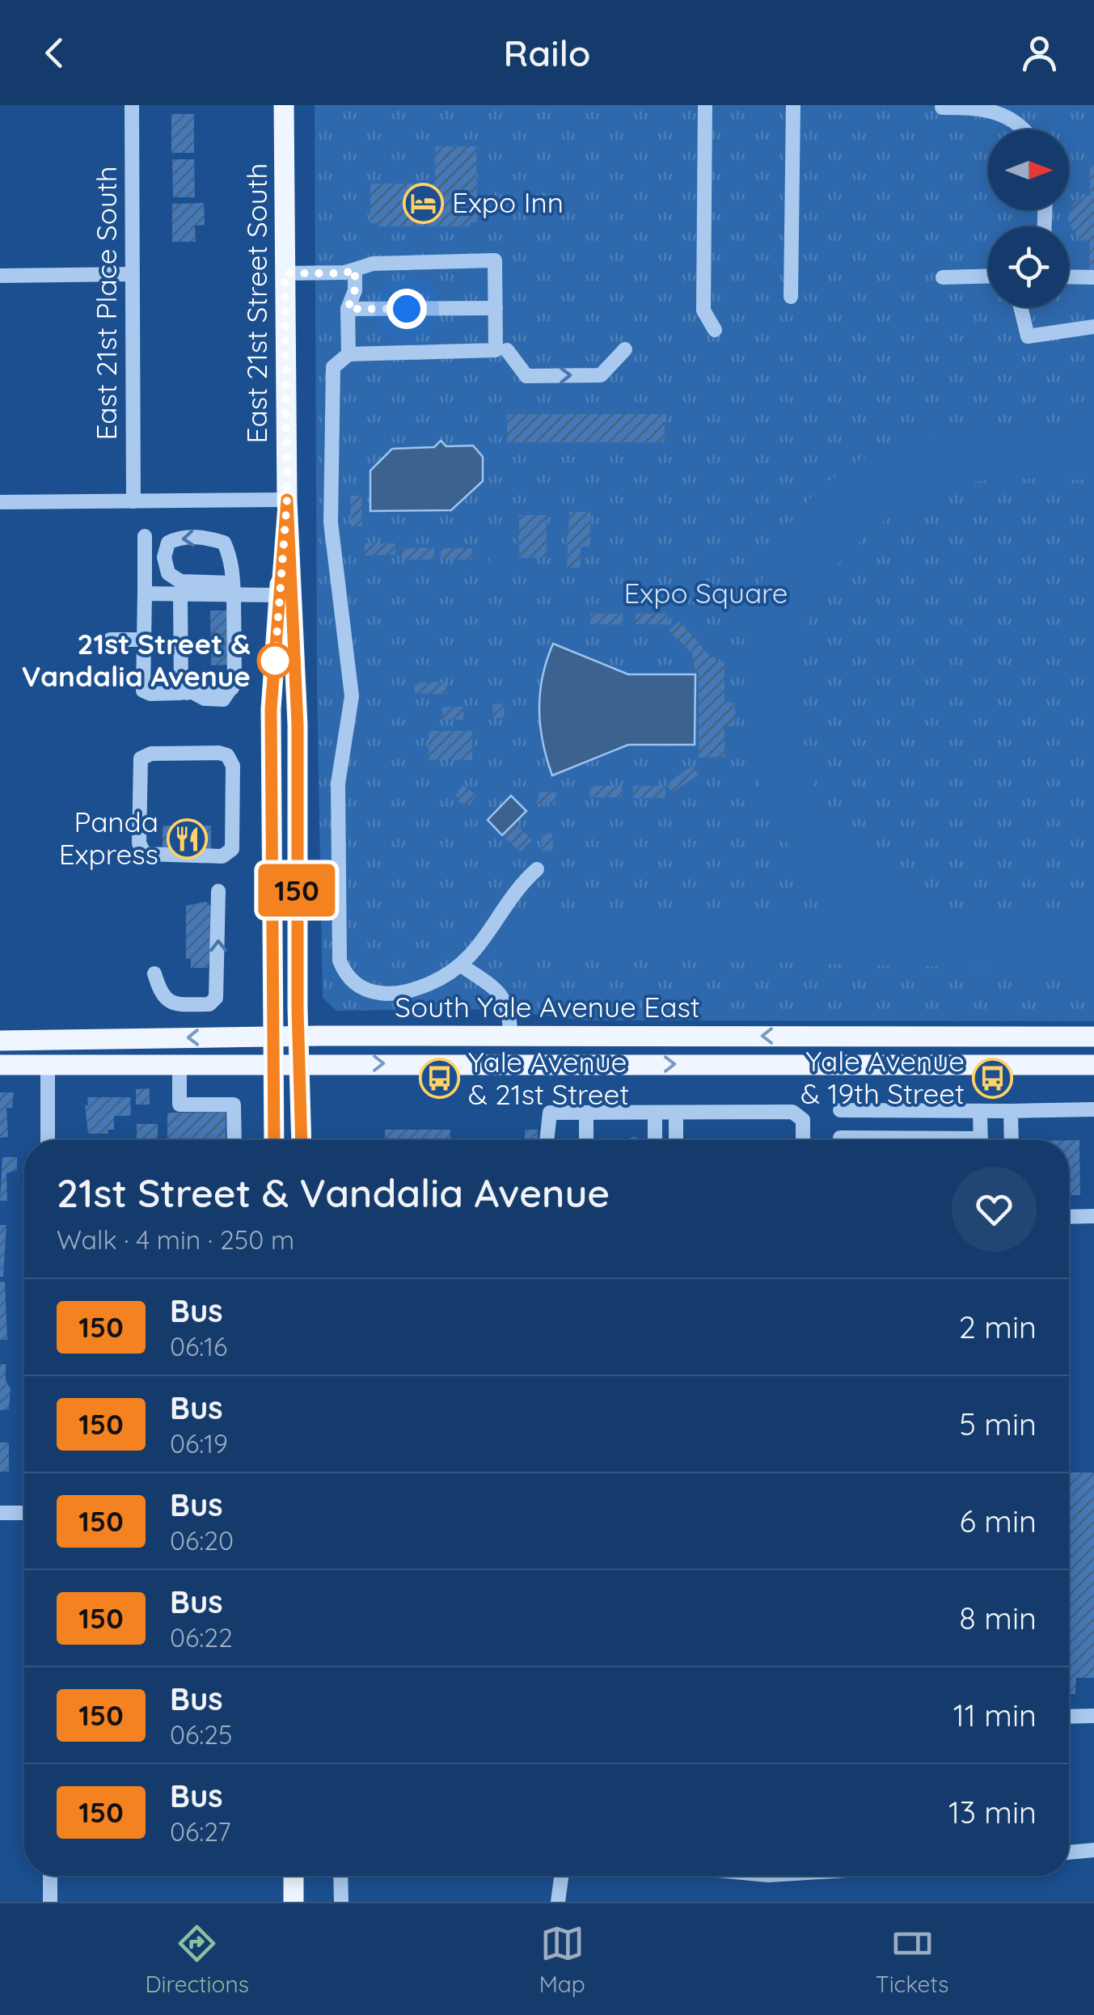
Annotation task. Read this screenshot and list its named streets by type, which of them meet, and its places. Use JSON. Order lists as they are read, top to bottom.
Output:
{
  "streets": {
    "main road": ["East 21st Street South", "South Yale Avenue East"],
    "street": ["East 21st Place South"]
  },
  "crossings": [
    ["East 21st Street South", "South Yale Avenue East"]
  ],
  "parks": ["Expo Square"],
  "places": {
    "hotel": ["Expo Inn"],
    "other": ["21st Street & Vandalia Avenue"],
    "restaurant": ["Panda Express"],
    "bus stop": ["Yale Avenue & 19th Street", "Yale Avenue & 21st Street"]
  },
  "lines": ["bus line 150"],
  "north": "right",
  "page": {
    "header": "Railo",
    "on_map": "150",
    "heading": ["21st Street & Vandalia Avenue", "Walk · 4 min · 250 m"],
    "list": [
      {
        "mark": "150",
        "name": "Bus",
        "note": "06:16",
        "value": "2 min"
      },
      {
        "mark": "150",
        "name": "Bus",
        "note": "06:19",
        "value": "5 min"
      },
      {
        "mark": "150",
        "name": "Bus",
        "note": "06:20",
        "value": "6 min"
      },
      {
        "mark": "150",
        "name": "Bus",
        "note": "06:22",
        "value": "8 min"
      },
      {
        "mark": "150",
        "name": "Bus",
        "note": "06:25",
        "value": "11 min"
      },
      {
        "mark": "150",
        "name": "Bus",
        "note": "06:27",
        "value": "13 min"
      }
    ],
    "tabs": ["Directions", "Map", "Tickets"]
  }
}
